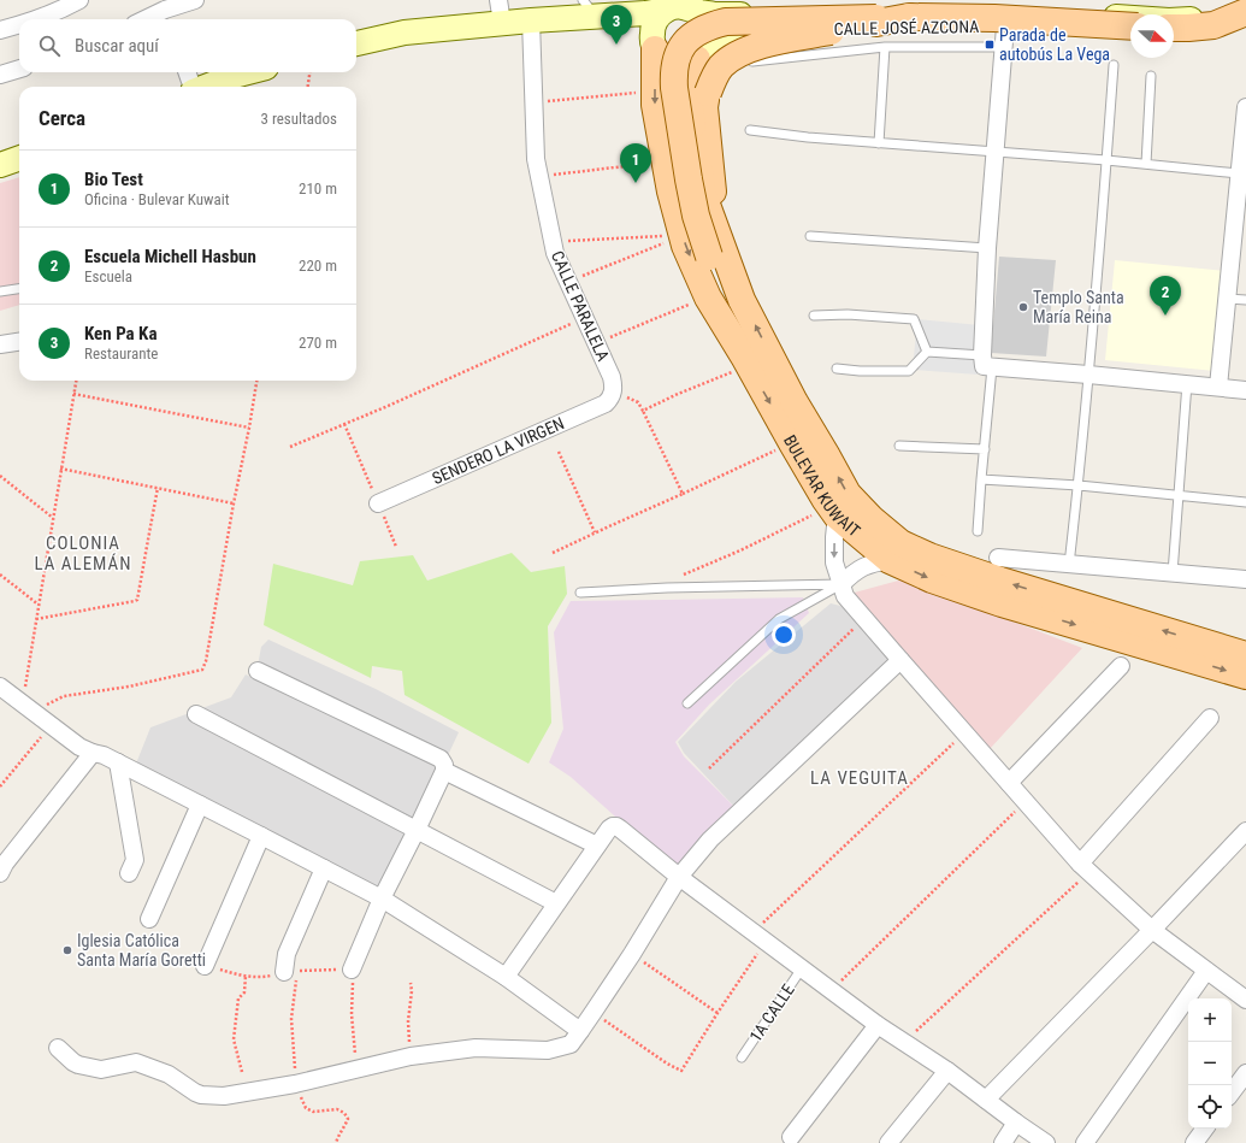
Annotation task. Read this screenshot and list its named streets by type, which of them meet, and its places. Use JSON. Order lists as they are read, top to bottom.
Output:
{
  "streets": {
    "main road": ["CALLE JOSÉ AZCONA", "BULEVAR KUWAIT"],
    "street": ["CALLE PARALELA", "SENDERO LA VIRGEN"],
    "lane": ["1A CALLE"]
  },
  "crossings": [
    ["CALLE JOSÉ AZCONA", "BULEVAR KUWAIT"],
    ["CALLE PARALELA", "SENDERO LA VIRGEN"]
  ],
  "districts": ["COLONIA LA ALEMÁN", "LA VEGUITA"],
  "places": {
    "transit": ["Parada de autobús La Vega"],
    "other": ["Templo Santa María Reina", "Iglesia Católica Santa María Goretti"]
  },
  "north": "right",
  "page": {
    "pins": ["3", "1", "2"],
    "search": "Buscar aquí",
    "heading": ["Cerca", "3 resultados"],
    "list": [
      {
        "mark": "1",
        "name": "Bio Test",
        "note": "Oficina · Bulevar Kuwait",
        "value": "210 m"
      },
      {
        "mark": "2",
        "name": "Escuela Michell Hasbun",
        "note": "Escuela",
        "value": "220 m"
      },
      {
        "mark": "3",
        "name": "Ken Pa Ka",
        "note": "Restaurante",
        "value": "270 m"
      }
    ],
    "map_buttons": ["+", "−"]
  }
}
